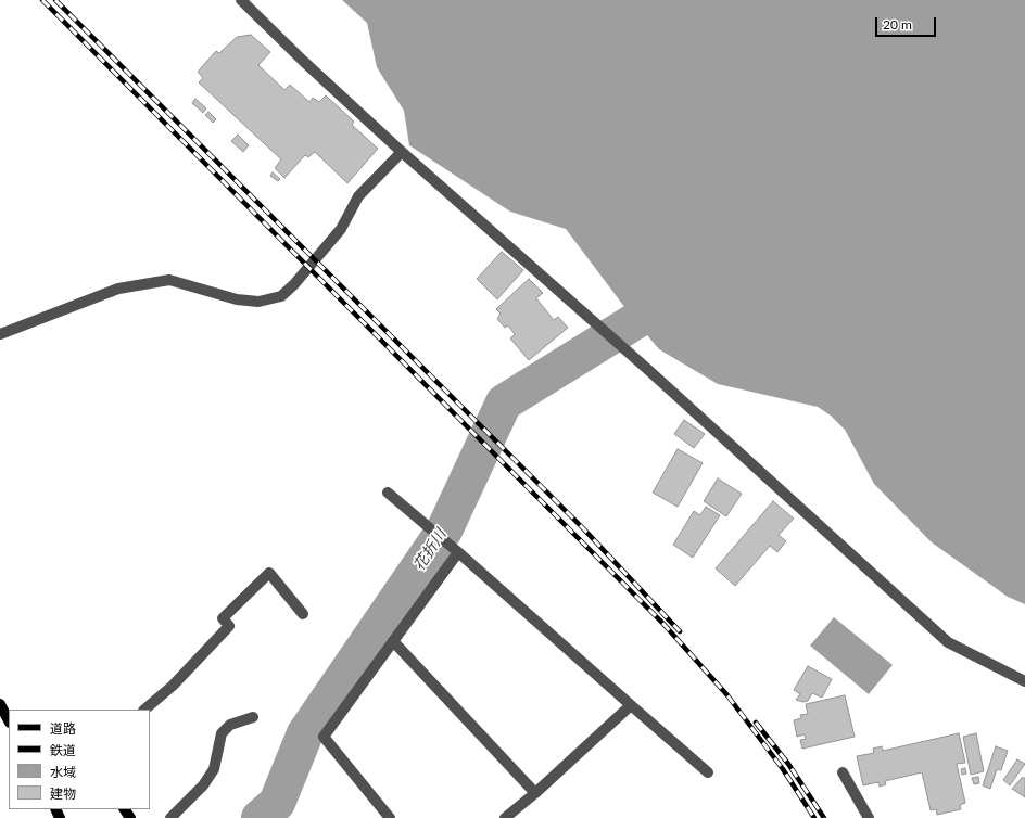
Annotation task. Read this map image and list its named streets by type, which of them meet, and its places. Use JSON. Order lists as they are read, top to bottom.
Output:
{
  "water": ["花折川"],
  "legend": [
    "道路",
    "鉄道",
    "水域",
    "建物"
  ],
  "scale_bar": "20 m"
}
